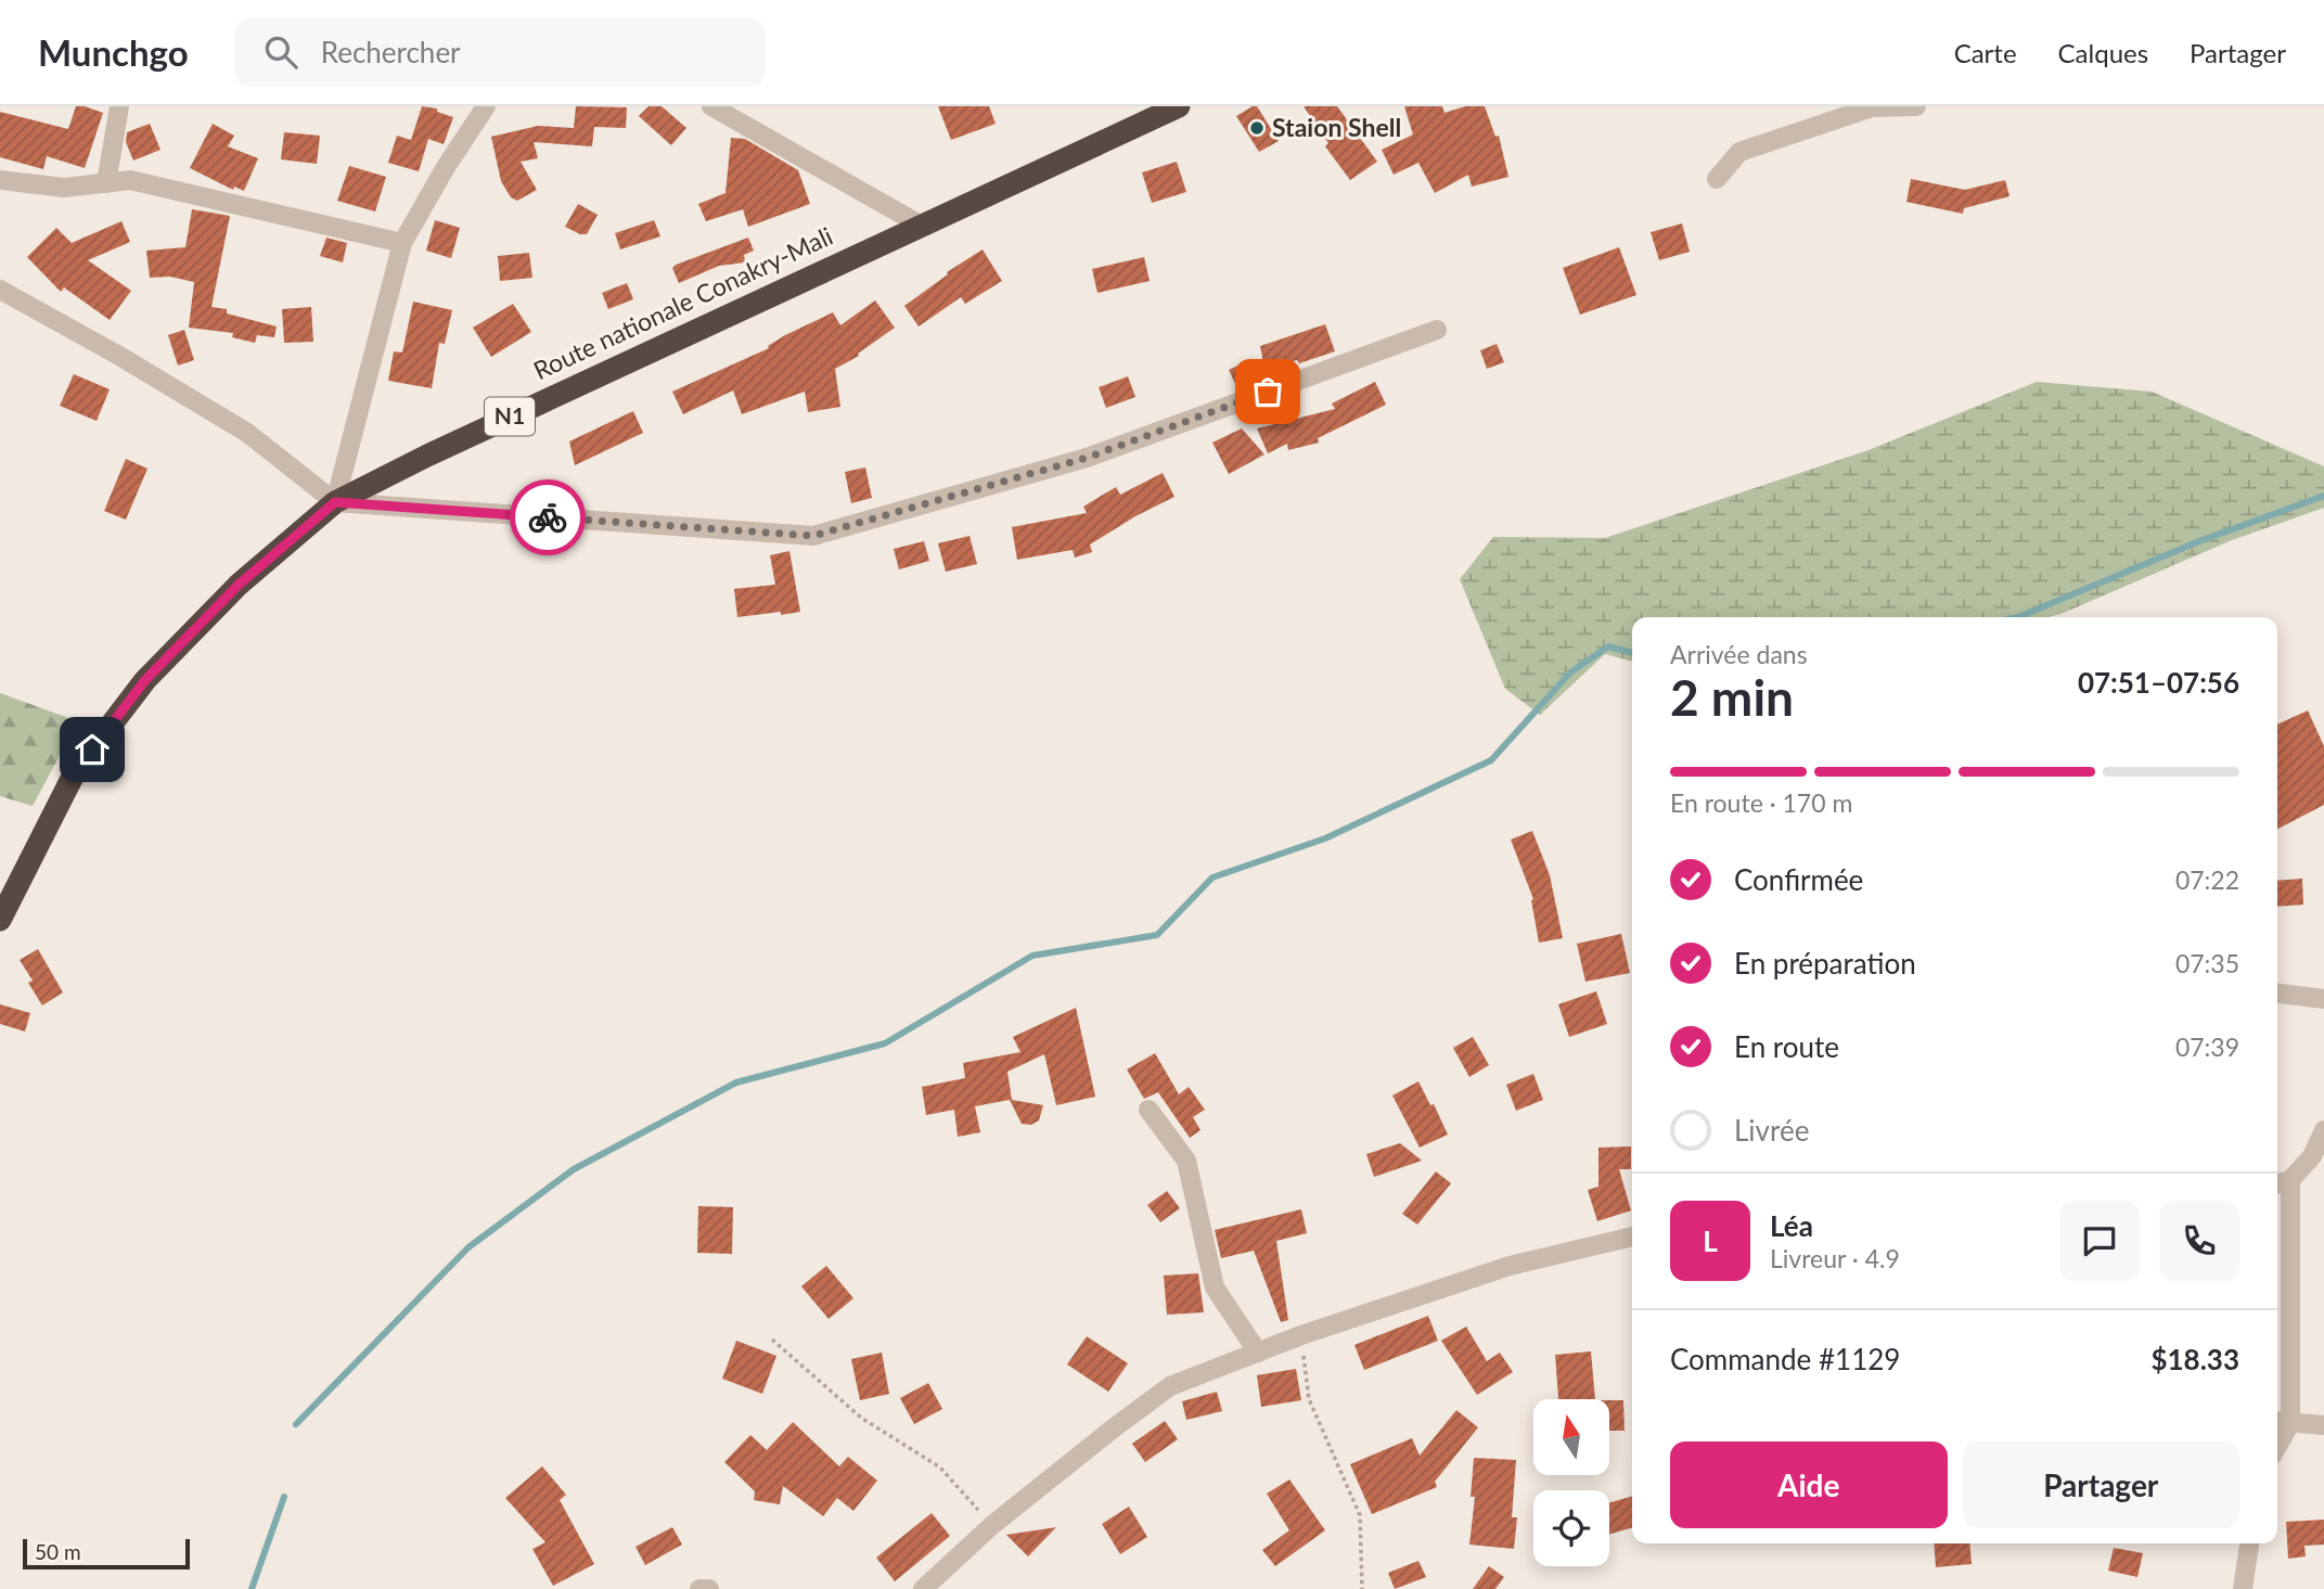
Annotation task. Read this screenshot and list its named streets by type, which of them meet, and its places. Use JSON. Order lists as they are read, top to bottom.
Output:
{
  "streets": {
    "highway": ["Route nationale Conakry-Mali", "N1"]
  },
  "places": ["Staion Shell"],
  "scale_bar": "50 m",
  "north": "top",
  "page": {
    "header": "Munchgo",
    "search": "Rechercher",
    "nav": ["Carte", "Calques", "Partager"],
    "heading": ["2 min", "Arrivée dans", "07:51–07:56"],
    "panel": [
      "Léa",
      "Livreur · 4.9",
      "Commande #1129",
      "$18.33"
    ],
    "bar": "En route · 170 m",
    "list": [
      ["Confirmée", "07:22"],
      ["En préparation", "07:35"],
      ["En route", "07:39"],
      "Livrée"
    ],
    "round": "L",
    "buttons": ["Aide", "Partager"],
    "scale": "50 m"
  }
}
